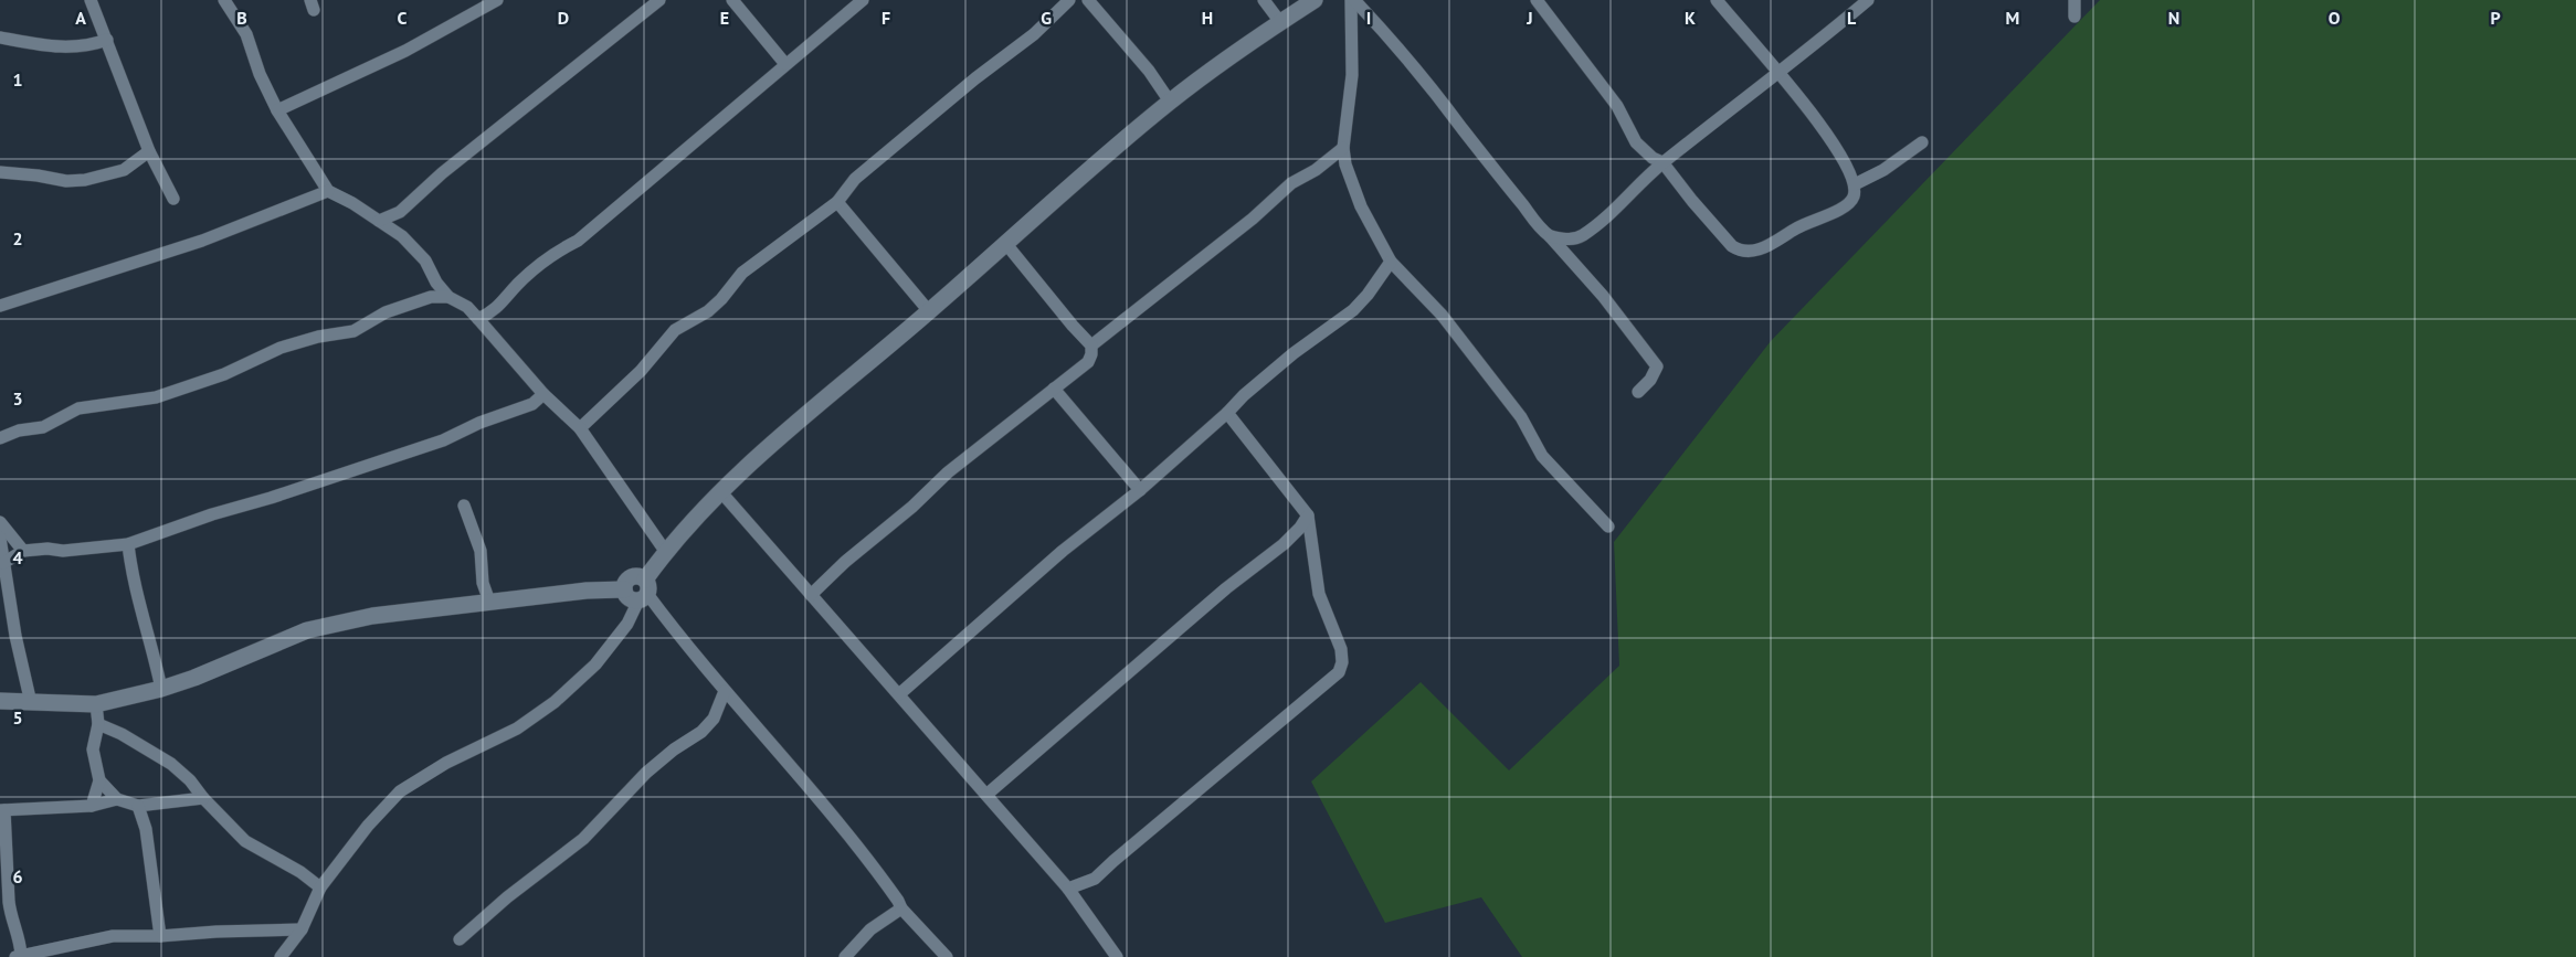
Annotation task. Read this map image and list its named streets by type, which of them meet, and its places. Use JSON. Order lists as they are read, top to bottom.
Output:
{
  "grid": {
    "columns": [
      "A",
      "B",
      "C",
      "D",
      "E",
      "F",
      "G",
      "H",
      "I",
      "J",
      "K",
      "L",
      "M",
      "N",
      "O",
      "P"
    ],
    "rows": [
      "1",
      "2",
      "3",
      "4",
      "5",
      "6"
    ]
  }
}
